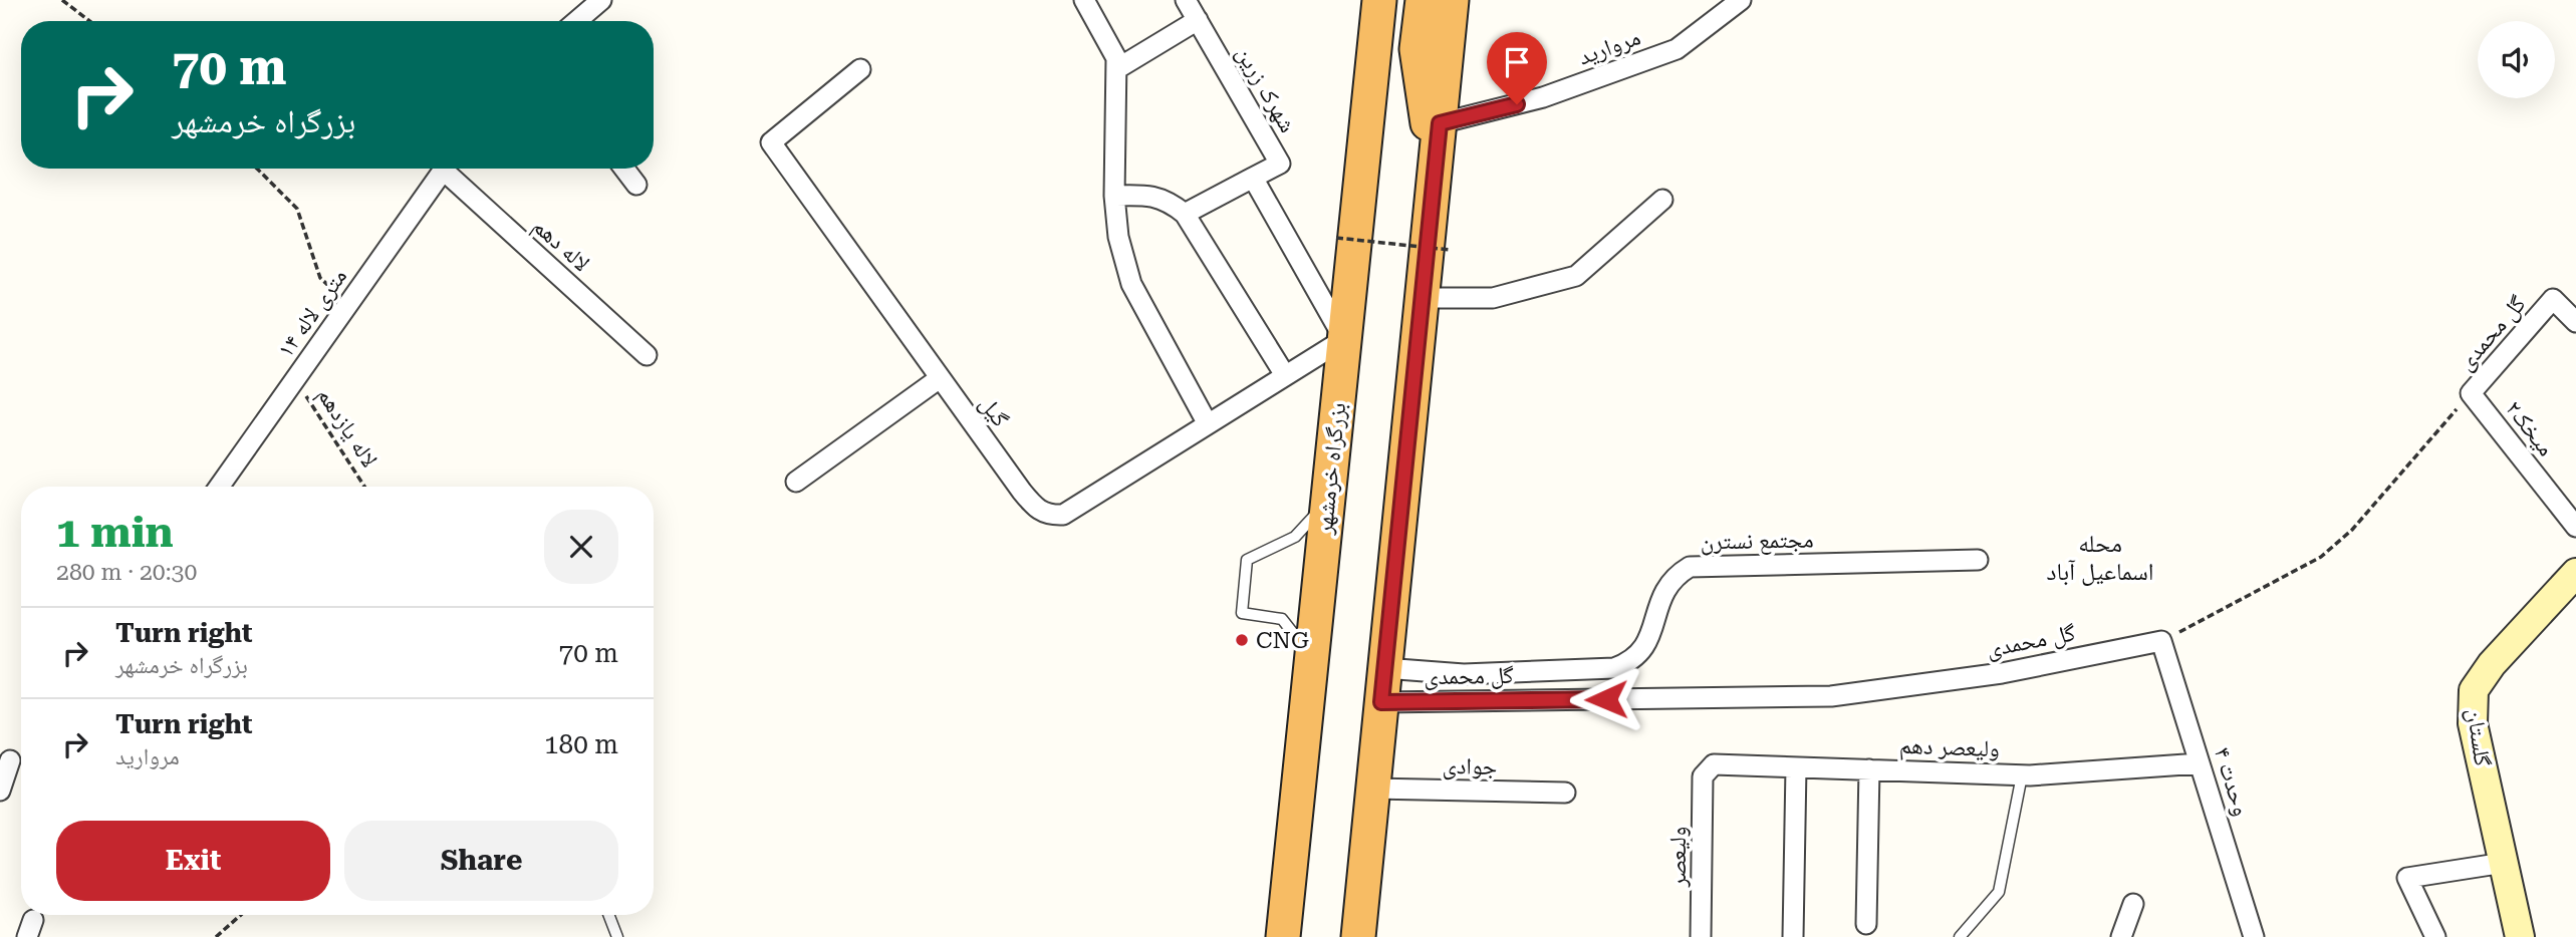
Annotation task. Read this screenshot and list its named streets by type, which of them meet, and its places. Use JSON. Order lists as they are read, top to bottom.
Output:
{
  "streets": {
    "highway": ["بزرگراه خرمشهر"],
    "main road": ["گلستان"],
    "street": [
      "مروارید",
      "شهرک زرین",
      "لاله دهم",
      "۱۴ متری لاله",
      "گل محمدی",
      "گیل",
      "میخک۲",
      "مجتمع نسترن",
      "ولیعصر دهم",
      "جوادی",
      "وحدت ۴",
      "ولیعصر"
    ],
    "path": ["لاله یازدهم"]
  },
  "crossings": [
    ["۱۴ متری لاله", "لاله یازدهم"],
    ["گل محمدی", "میخک۲"],
    ["گل محمدی", "وحدت ۴"],
    ["گیل", "بزرگراه خرمشهر"],
    ["ولیعصر دهم", "وحدت ۴"],
    ["ولیعصر دهم", "ولیعصر"]
  ],
  "districts": ["محله اسماعیل آباد"],
  "places": ["CNG"],
  "page": {
    "turn": ["70 m", "بزرگراه خرمشهر"],
    "heading": ["1 min", "280 m · 20:30"],
    "list": [
      {
        "name": "Turn right",
        "note": "بزرگراه خرمشهر",
        "value": "70 m"
      },
      {
        "name": "Turn right",
        "note": "مروارید",
        "value": "180 m"
      }
    ],
    "buttons": ["Exit", "Share"]
  }
}
